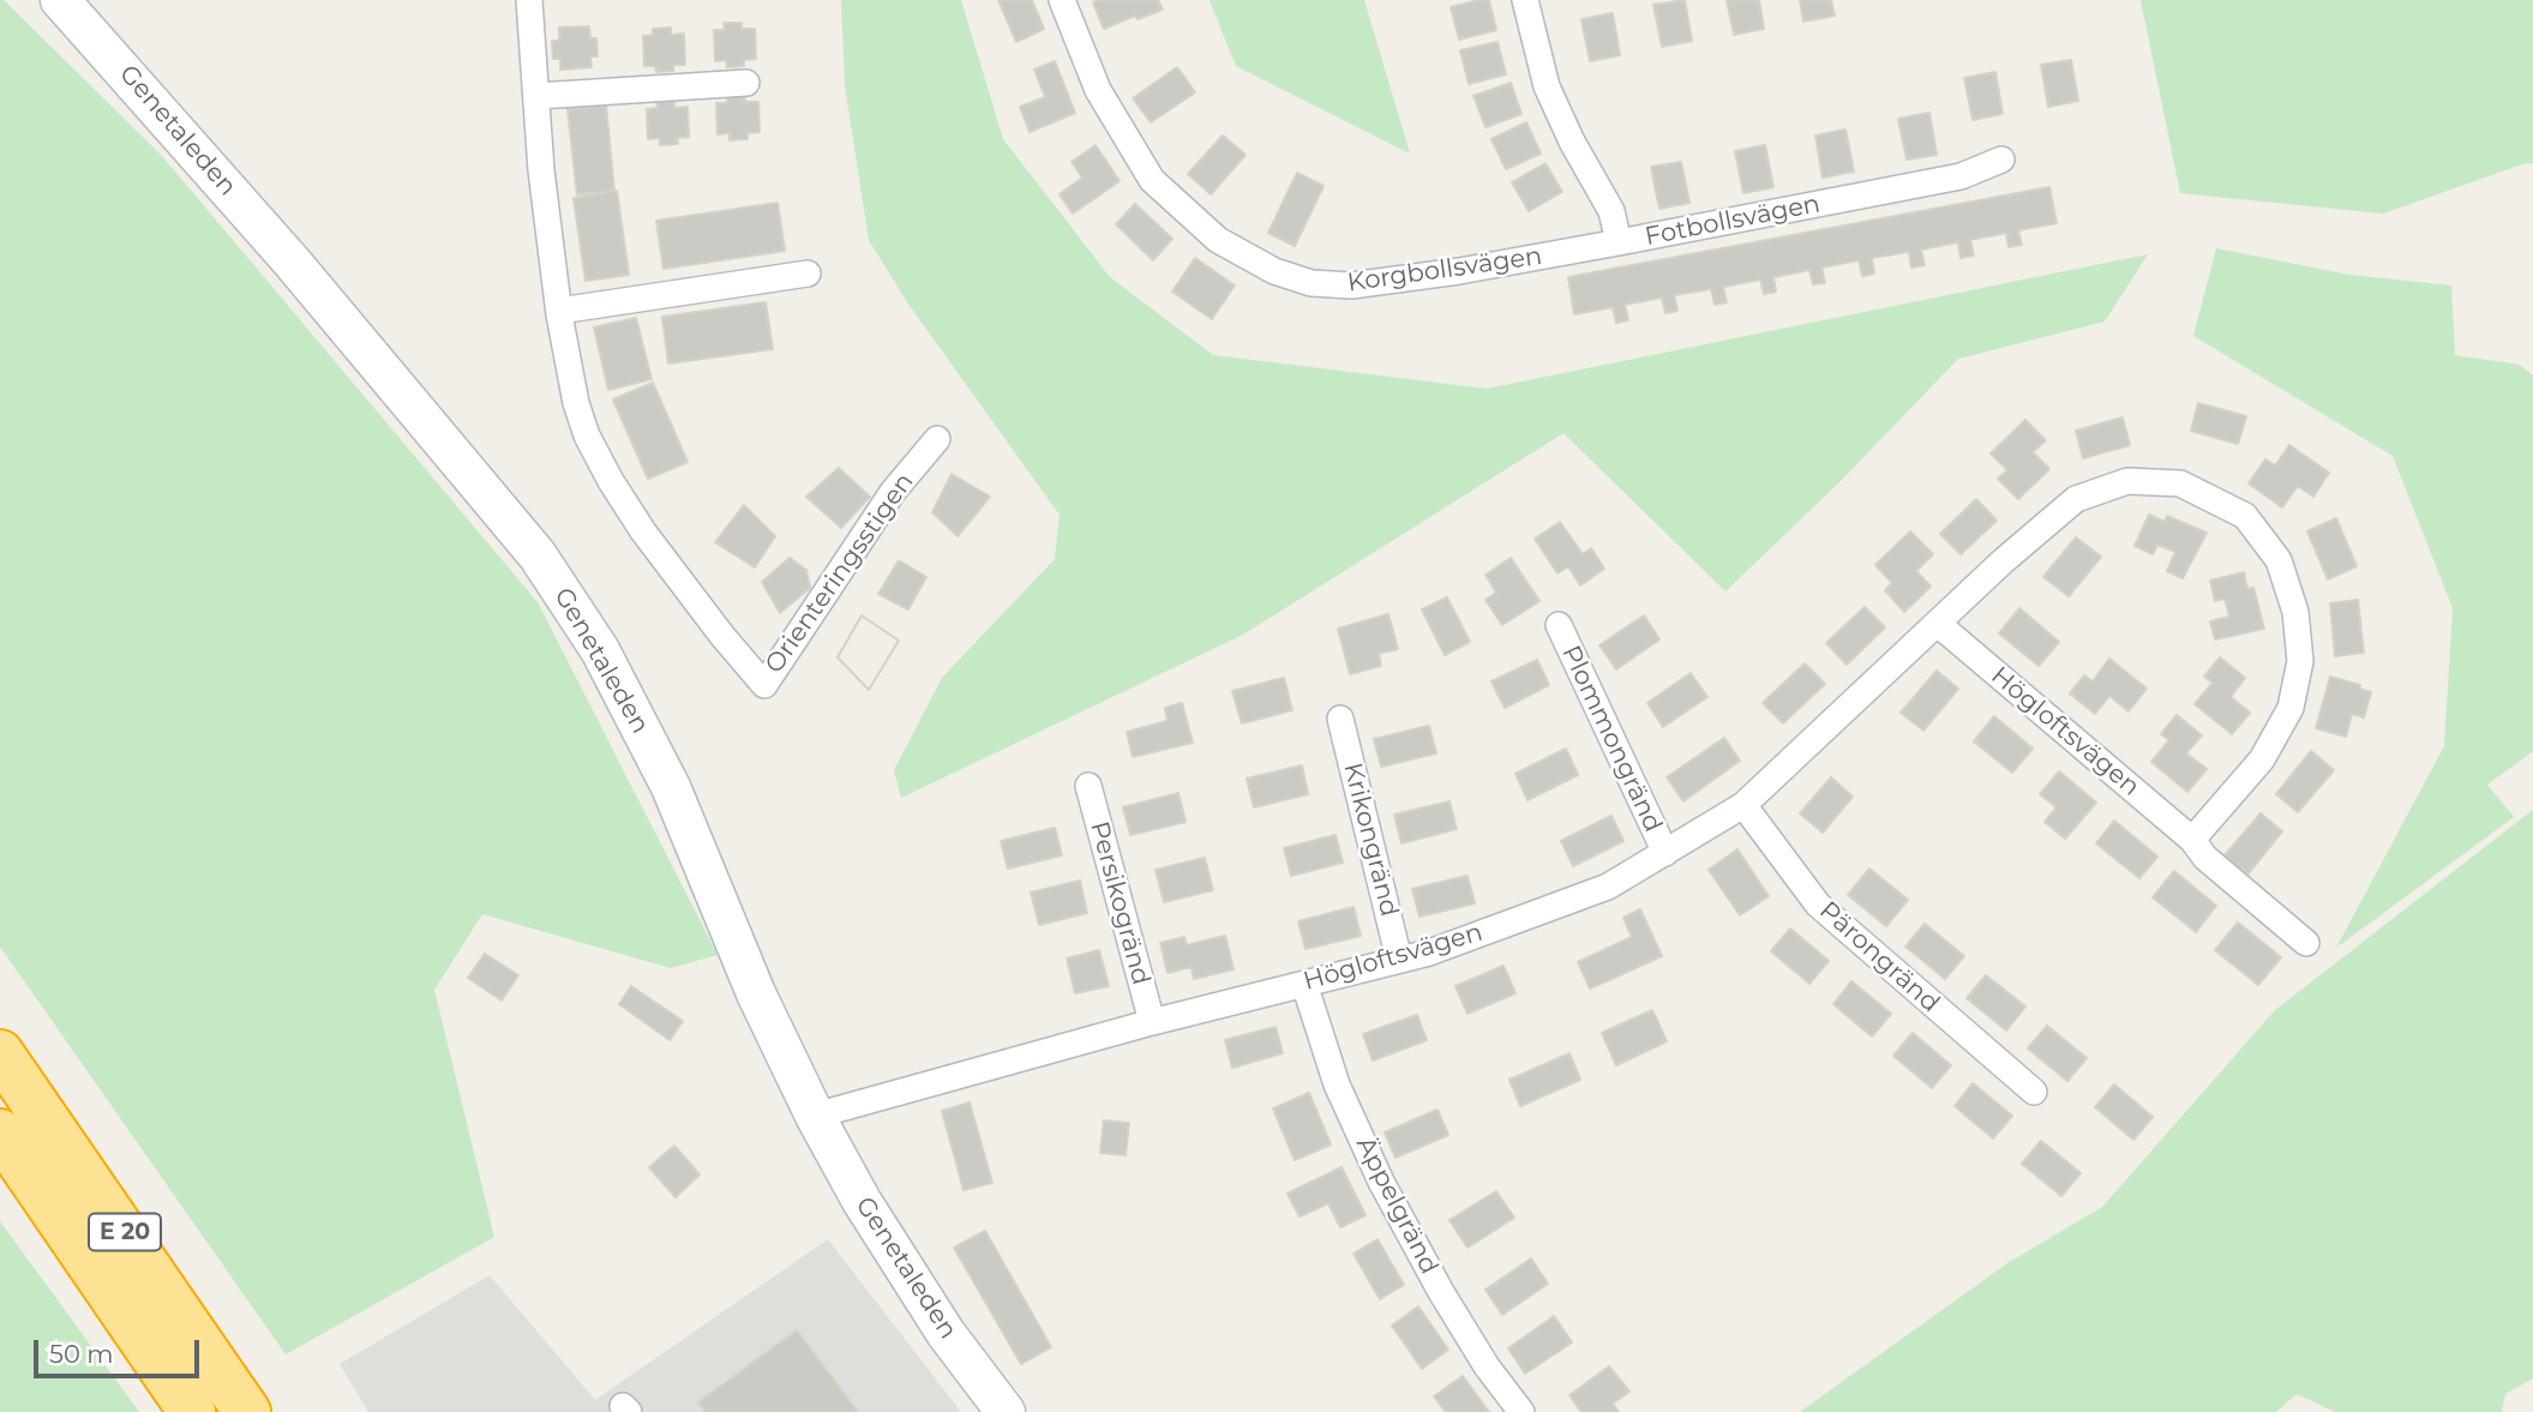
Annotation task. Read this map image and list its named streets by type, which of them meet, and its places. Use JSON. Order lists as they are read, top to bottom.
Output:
{
  "streets": {
    "highway": ["E 20"],
    "main road": ["Genetaleden"],
    "street": [
      "Fotbollsvägen",
      "Korgbollsvägen",
      "Orienteringsstigen",
      "Högloftsvägen",
      "Plommongränd",
      "Krikongränd",
      "Persikogränd",
      "Pärongränd",
      "Äppelgränd"
    ]
  },
  "crossings": [
    ["Genetaleden", "Högloftsvägen"],
    ["Fotbollsvägen", "Korgbollsvägen"],
    ["Högloftsvägen", "Plommongränd"],
    ["Högloftsvägen", "Krikongränd"],
    ["Högloftsvägen", "Persikogränd"],
    ["Högloftsvägen", "Pärongränd"],
    ["Högloftsvägen", "Äppelgränd"]
  ],
  "scale_bar": "50 m"
}
